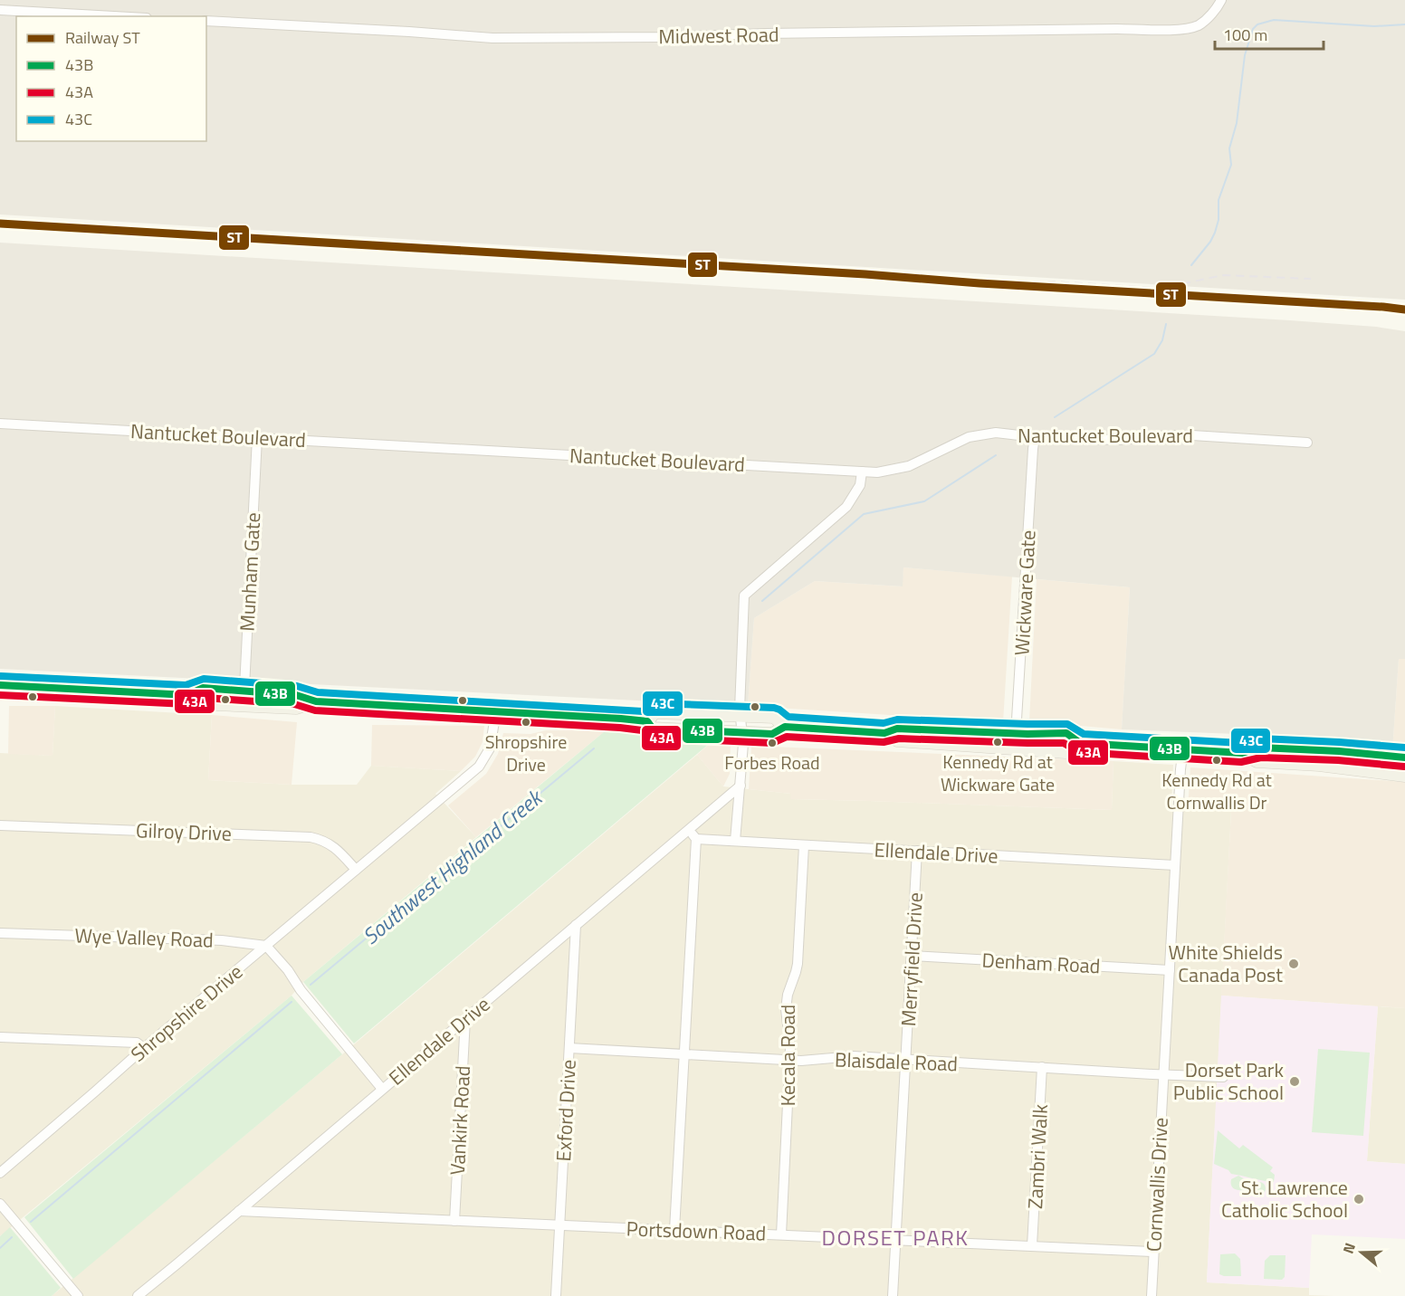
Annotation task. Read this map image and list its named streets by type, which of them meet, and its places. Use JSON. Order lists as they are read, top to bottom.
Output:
{
  "streets": {
    "street": [
      "Midwest Road",
      "Nantucket Boulevard",
      "Munham Gate",
      "Wickware Gate",
      "Gilroy Drive",
      "Ellendale Drive",
      "Wye Valley Road",
      "Merryfield Drive",
      "Denham Road",
      "Shropshire Drive",
      "Kecala Road",
      "Blaisdale Road",
      "Exford Drive",
      "Vankirk Road",
      "Zambri Walk",
      "Cornwallis Drive",
      "Portsdown Road"
    ]
  },
  "crossings": [
    ["Nantucket Boulevard", "Munham Gate"],
    ["Nantucket Boulevard", "Wickware Gate"],
    ["Gilroy Drive", "Shropshire Drive"],
    ["Ellendale Drive", "Merryfield Drive"],
    ["Ellendale Drive", "Kecala Road"],
    ["Ellendale Drive", "Exford Drive"],
    ["Ellendale Drive", "Vankirk Road"],
    ["Ellendale Drive", "Cornwallis Drive"],
    ["Ellendale Drive", "Portsdown Road"],
    ["Wye Valley Road", "Shropshire Drive"],
    ["Merryfield Drive", "Denham Road"],
    ["Merryfield Drive", "Blaisdale Road"],
    ["Merryfield Drive", "Portsdown Road"],
    ["Denham Road", "Cornwallis Drive"],
    ["Kecala Road", "Blaisdale Road"],
    ["Kecala Road", "Portsdown Road"],
    ["Blaisdale Road", "Exford Drive"],
    ["Blaisdale Road", "Zambri Walk"],
    ["Blaisdale Road", "Cornwallis Drive"],
    ["Exford Drive", "Portsdown Road"],
    ["Vankirk Road", "Portsdown Road"],
    ["Zambri Walk", "Portsdown Road"],
    ["Cornwallis Drive", "Portsdown Road"]
  ],
  "districts": ["DORSET PARK"],
  "water": ["Southwest Highland Creek"],
  "places": [
    "Shropshire Drive",
    "Kennedy Rd at Wickware Gate",
    "Forbes Road",
    "Kennedy Rd at Cornwallis Dr",
    "White Shields Canada Post",
    "Dorset Park Public School",
    "St. Lawrence Catholic School"
  ],
  "lines": [
    "rail line ST",
    "transit line 43C",
    "transit line 43B",
    "transit line 43A"
  ],
  "legend": [
    "Railway ST",
    "43B",
    "43A",
    "43C"
  ],
  "scale_bar": "100 m",
  "north": "left"
}
